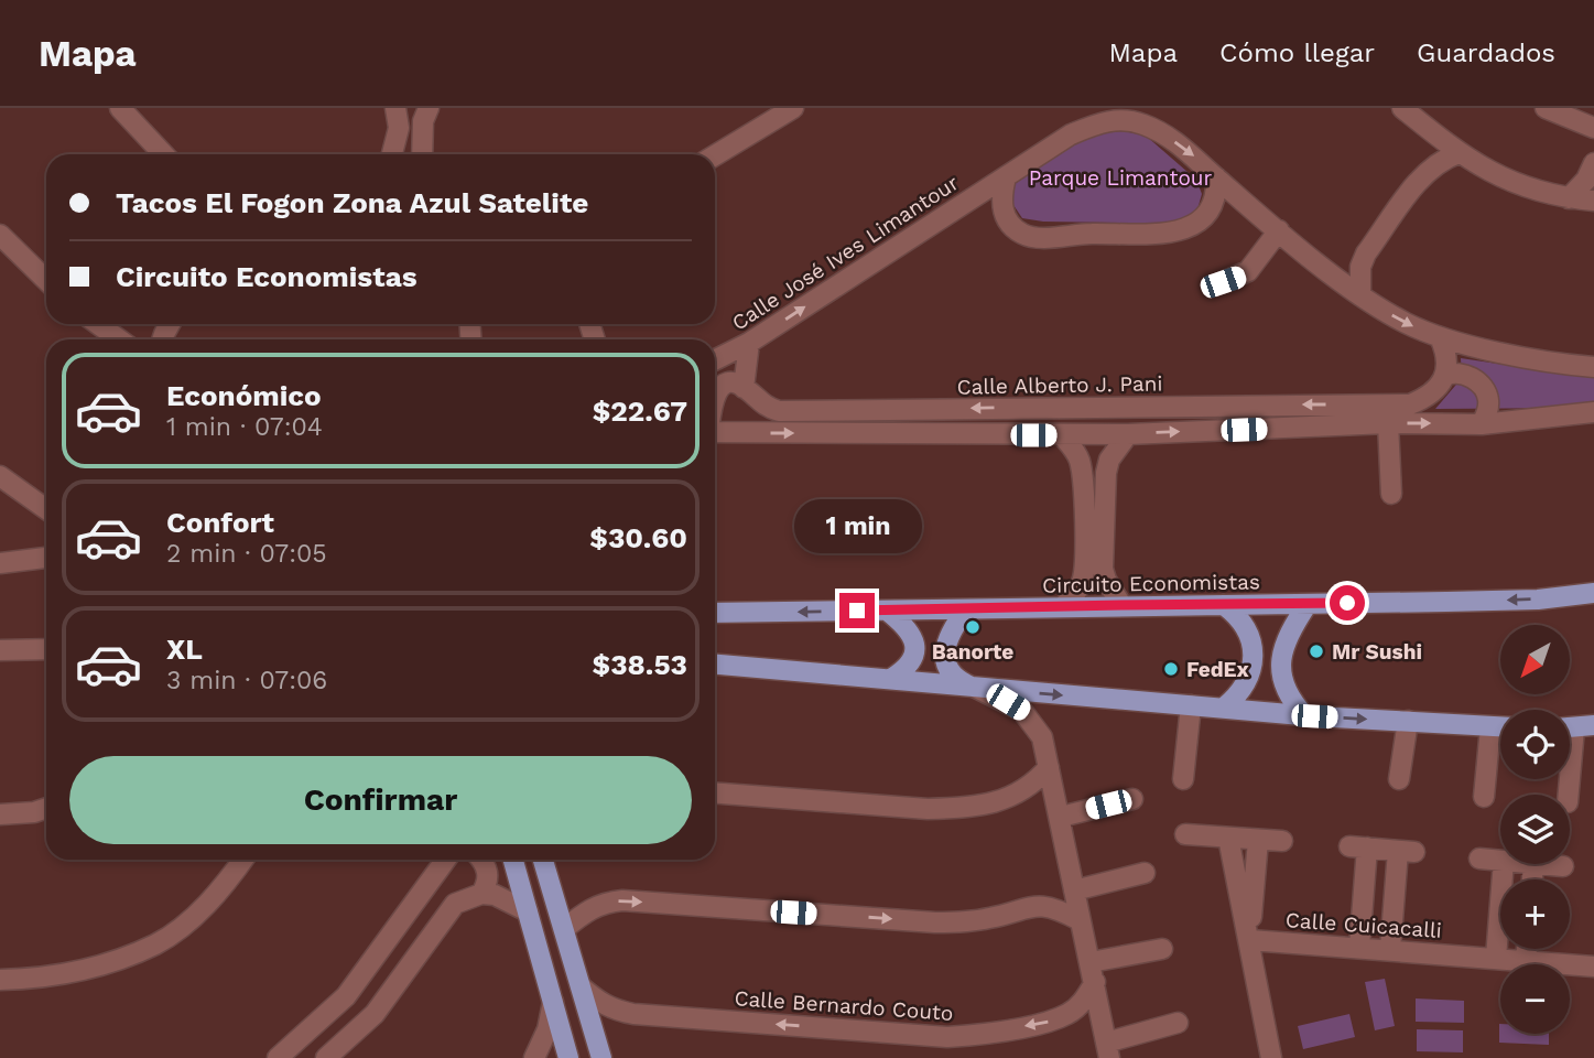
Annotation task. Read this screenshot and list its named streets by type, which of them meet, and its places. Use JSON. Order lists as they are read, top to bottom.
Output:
{
  "streets": {
    "main road": ["Circuito Economistas"],
    "street": [
      "Calle José Ives Limantour",
      "Calle Alberto J. Pani",
      "Calle Cuicacalli",
      "Calle Bernardo Couto"
    ]
  },
  "parks": ["Parque Limantour"],
  "places": ["Banorte", "Mr Sushi", "FedEx"],
  "north": "bottom left",
  "page": {
    "header": "Mapa",
    "nav": ["Mapa", "Cómo llegar", "Guardados"],
    "banner": ["Tacos El Fogon Zona Azul Satelite", "Circuito Economistas"],
    "list": [
      {
        "name": "Económico",
        "note": "1 min · 07:04",
        "value": "$22.67"
      },
      {
        "name": "Confort",
        "note": "2 min · 07:05",
        "value": "$30.60"
      },
      {
        "name": "XL",
        "note": "3 min · 07:06",
        "value": "$38.53"
      }
    ],
    "bubble": "1 min",
    "map_buttons": ["+", "−"],
    "buttons": "Confirmar"
  }
}
